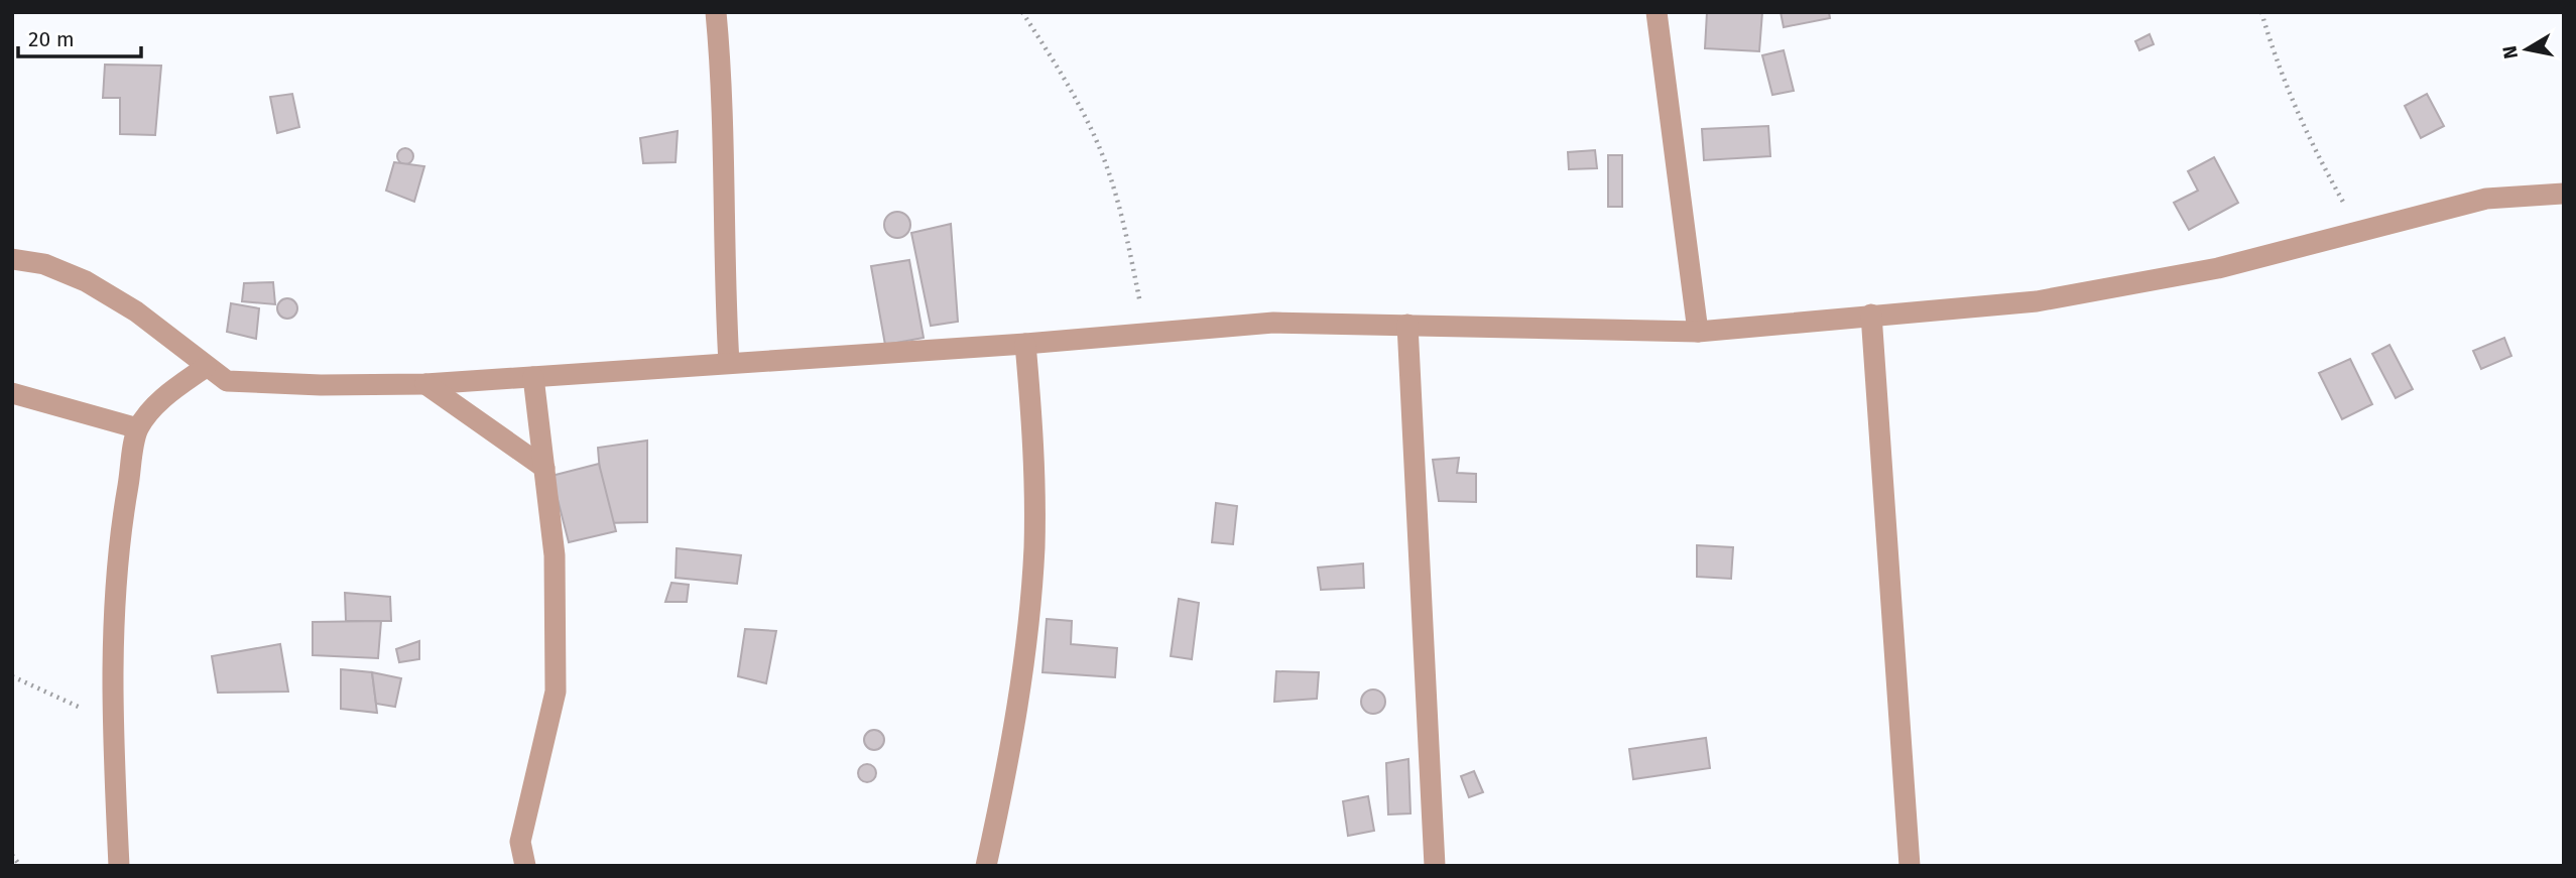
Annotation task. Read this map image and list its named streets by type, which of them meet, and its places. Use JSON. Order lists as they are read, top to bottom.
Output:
{
  "scale_bar": "20 m",
  "north": "left"
}
